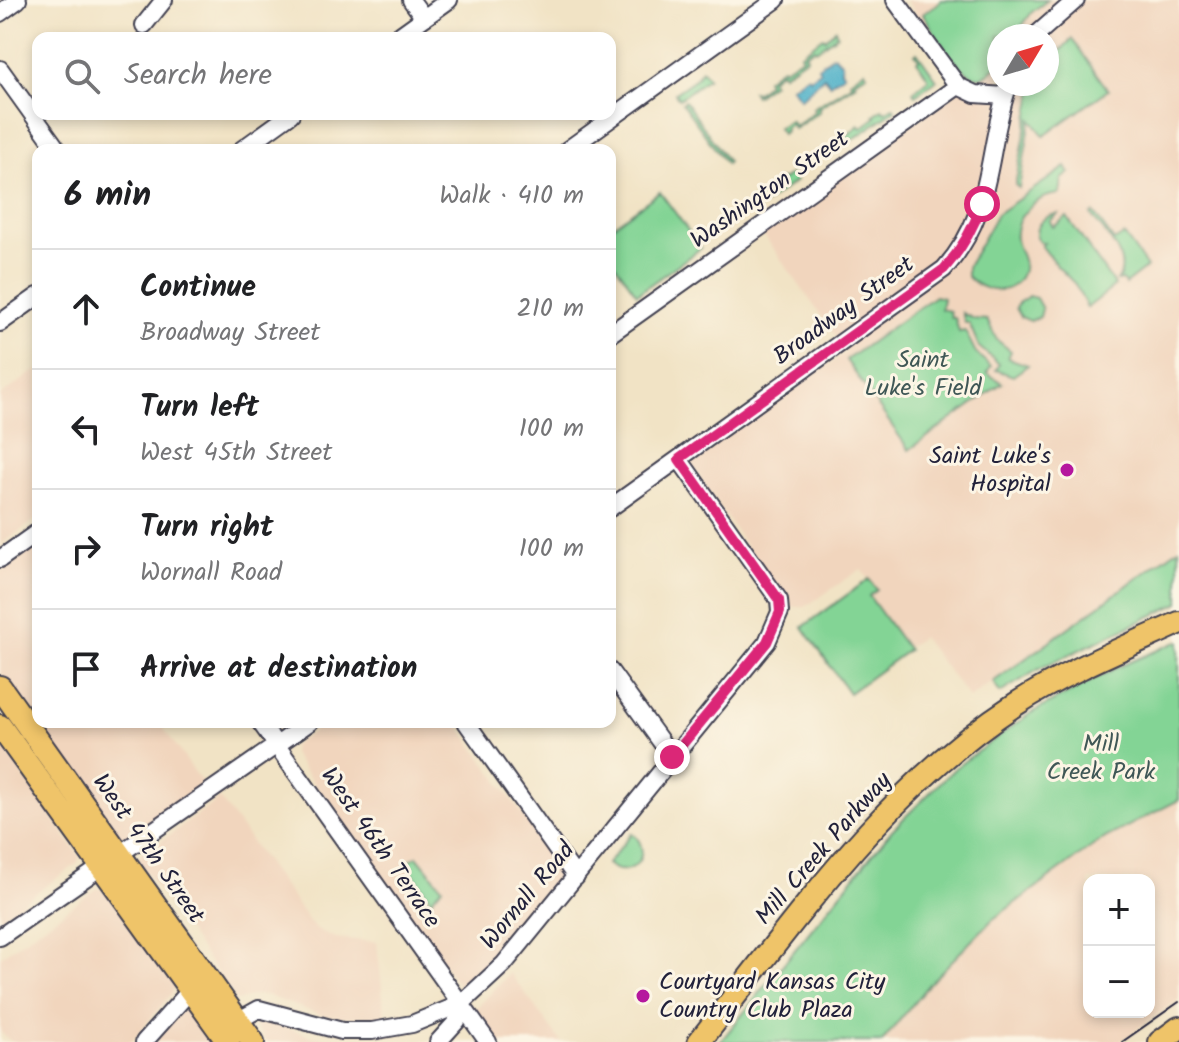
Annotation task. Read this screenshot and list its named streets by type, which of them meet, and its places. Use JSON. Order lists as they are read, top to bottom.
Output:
{
  "streets": {
    "main road": ["West 47th Street", "Mill Creek Parkway"],
    "street": [
      "Washington Street",
      "Broadway Street",
      "West 46th Terrace",
      "Wornall Road"
    ]
  },
  "crossings": [
    ["Broadway Street", "Wornall Road"],
    ["West 46th Terrace", "Wornall Road"],
    ["West 47th Street", "Wornall Road"]
  ],
  "parks": ["Saint Luke's Field", "Mill Creek Park"],
  "places": ["Saint Luke's Hospital", "Courtyard Kansas City Country Club Plaza"],
  "north": "top right",
  "page": {
    "search": "Search here",
    "heading": ["6 min", "Walk · 410 m"],
    "list": [
      ["Continue", "Broadway Street", "210 m"],
      ["Turn left", "West 45th Street", "100 m"],
      ["Turn right", "Wornall Road", "100 m"],
      "Arrive at destination"
    ],
    "map_buttons": ["+", "−"]
  }
}
